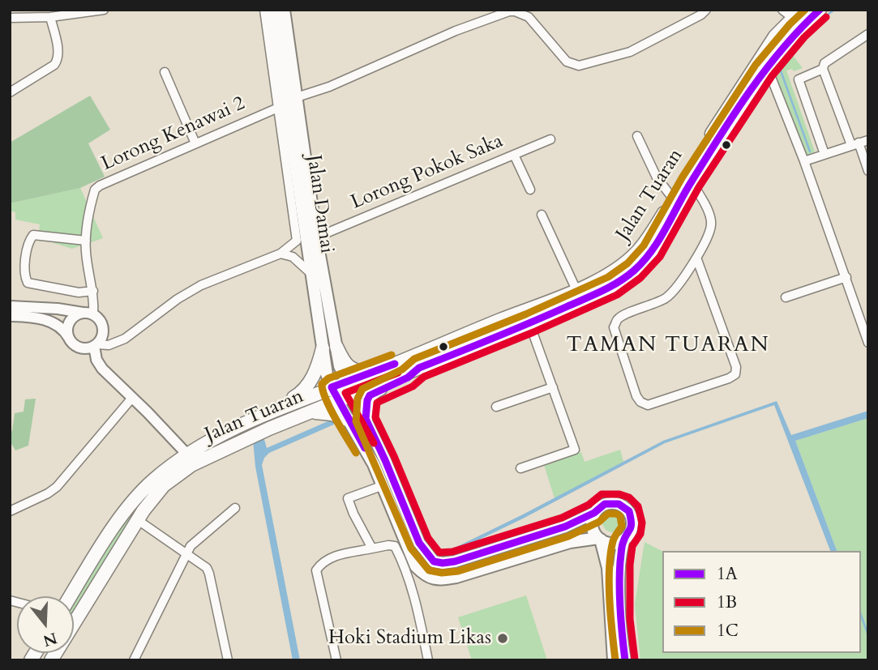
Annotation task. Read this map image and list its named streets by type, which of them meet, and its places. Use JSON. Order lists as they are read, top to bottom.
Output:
{
  "streets": {
    "main road": ["Jalan Tuaran", "Jalan Damai"],
    "street": ["Lorong Kenawai 2", "Lorong Pokok Saka"]
  },
  "crossings": [
    ["Lorong Pokok Saka", "Jalan Damai"],
    ["Jalan Tuaran", "Jalan Damai"]
  ],
  "districts": ["TAMAN TUARAN"],
  "places": ["Hoki Stadium Likas"],
  "lines": ["transit line 1A", "transit line 1C", "transit line 1B"],
  "legend": ["1A", "1B", "1C"],
  "north": "bottom"
}
